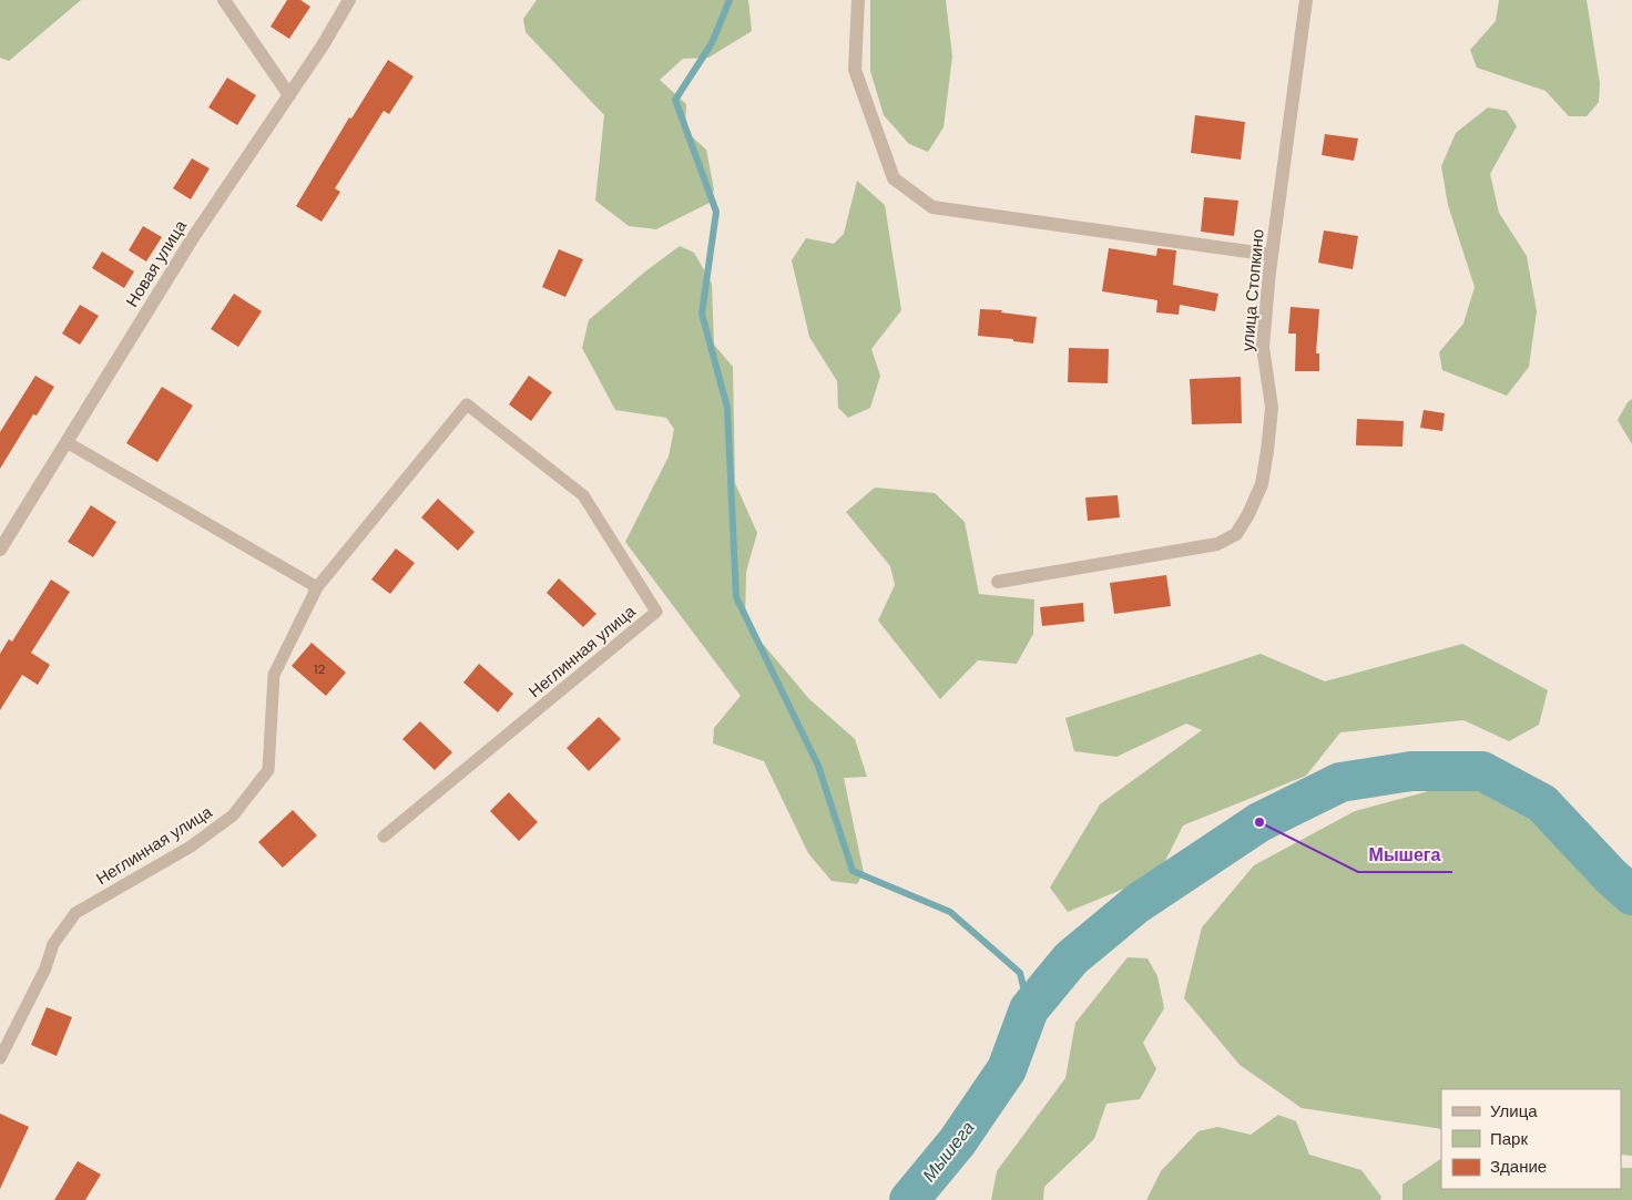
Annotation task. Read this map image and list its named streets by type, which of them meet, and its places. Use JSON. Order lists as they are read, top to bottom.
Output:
{
  "streets": {
    "street": ["Новая улица", "улица Стопкино"],
    "lane": ["Неглинная улица"]
  },
  "water": ["Мышега"],
  "places": ["Мышега"],
  "house_numbers": ["12"],
  "legend": ["Улица", "Парк", "Здание"]
}
